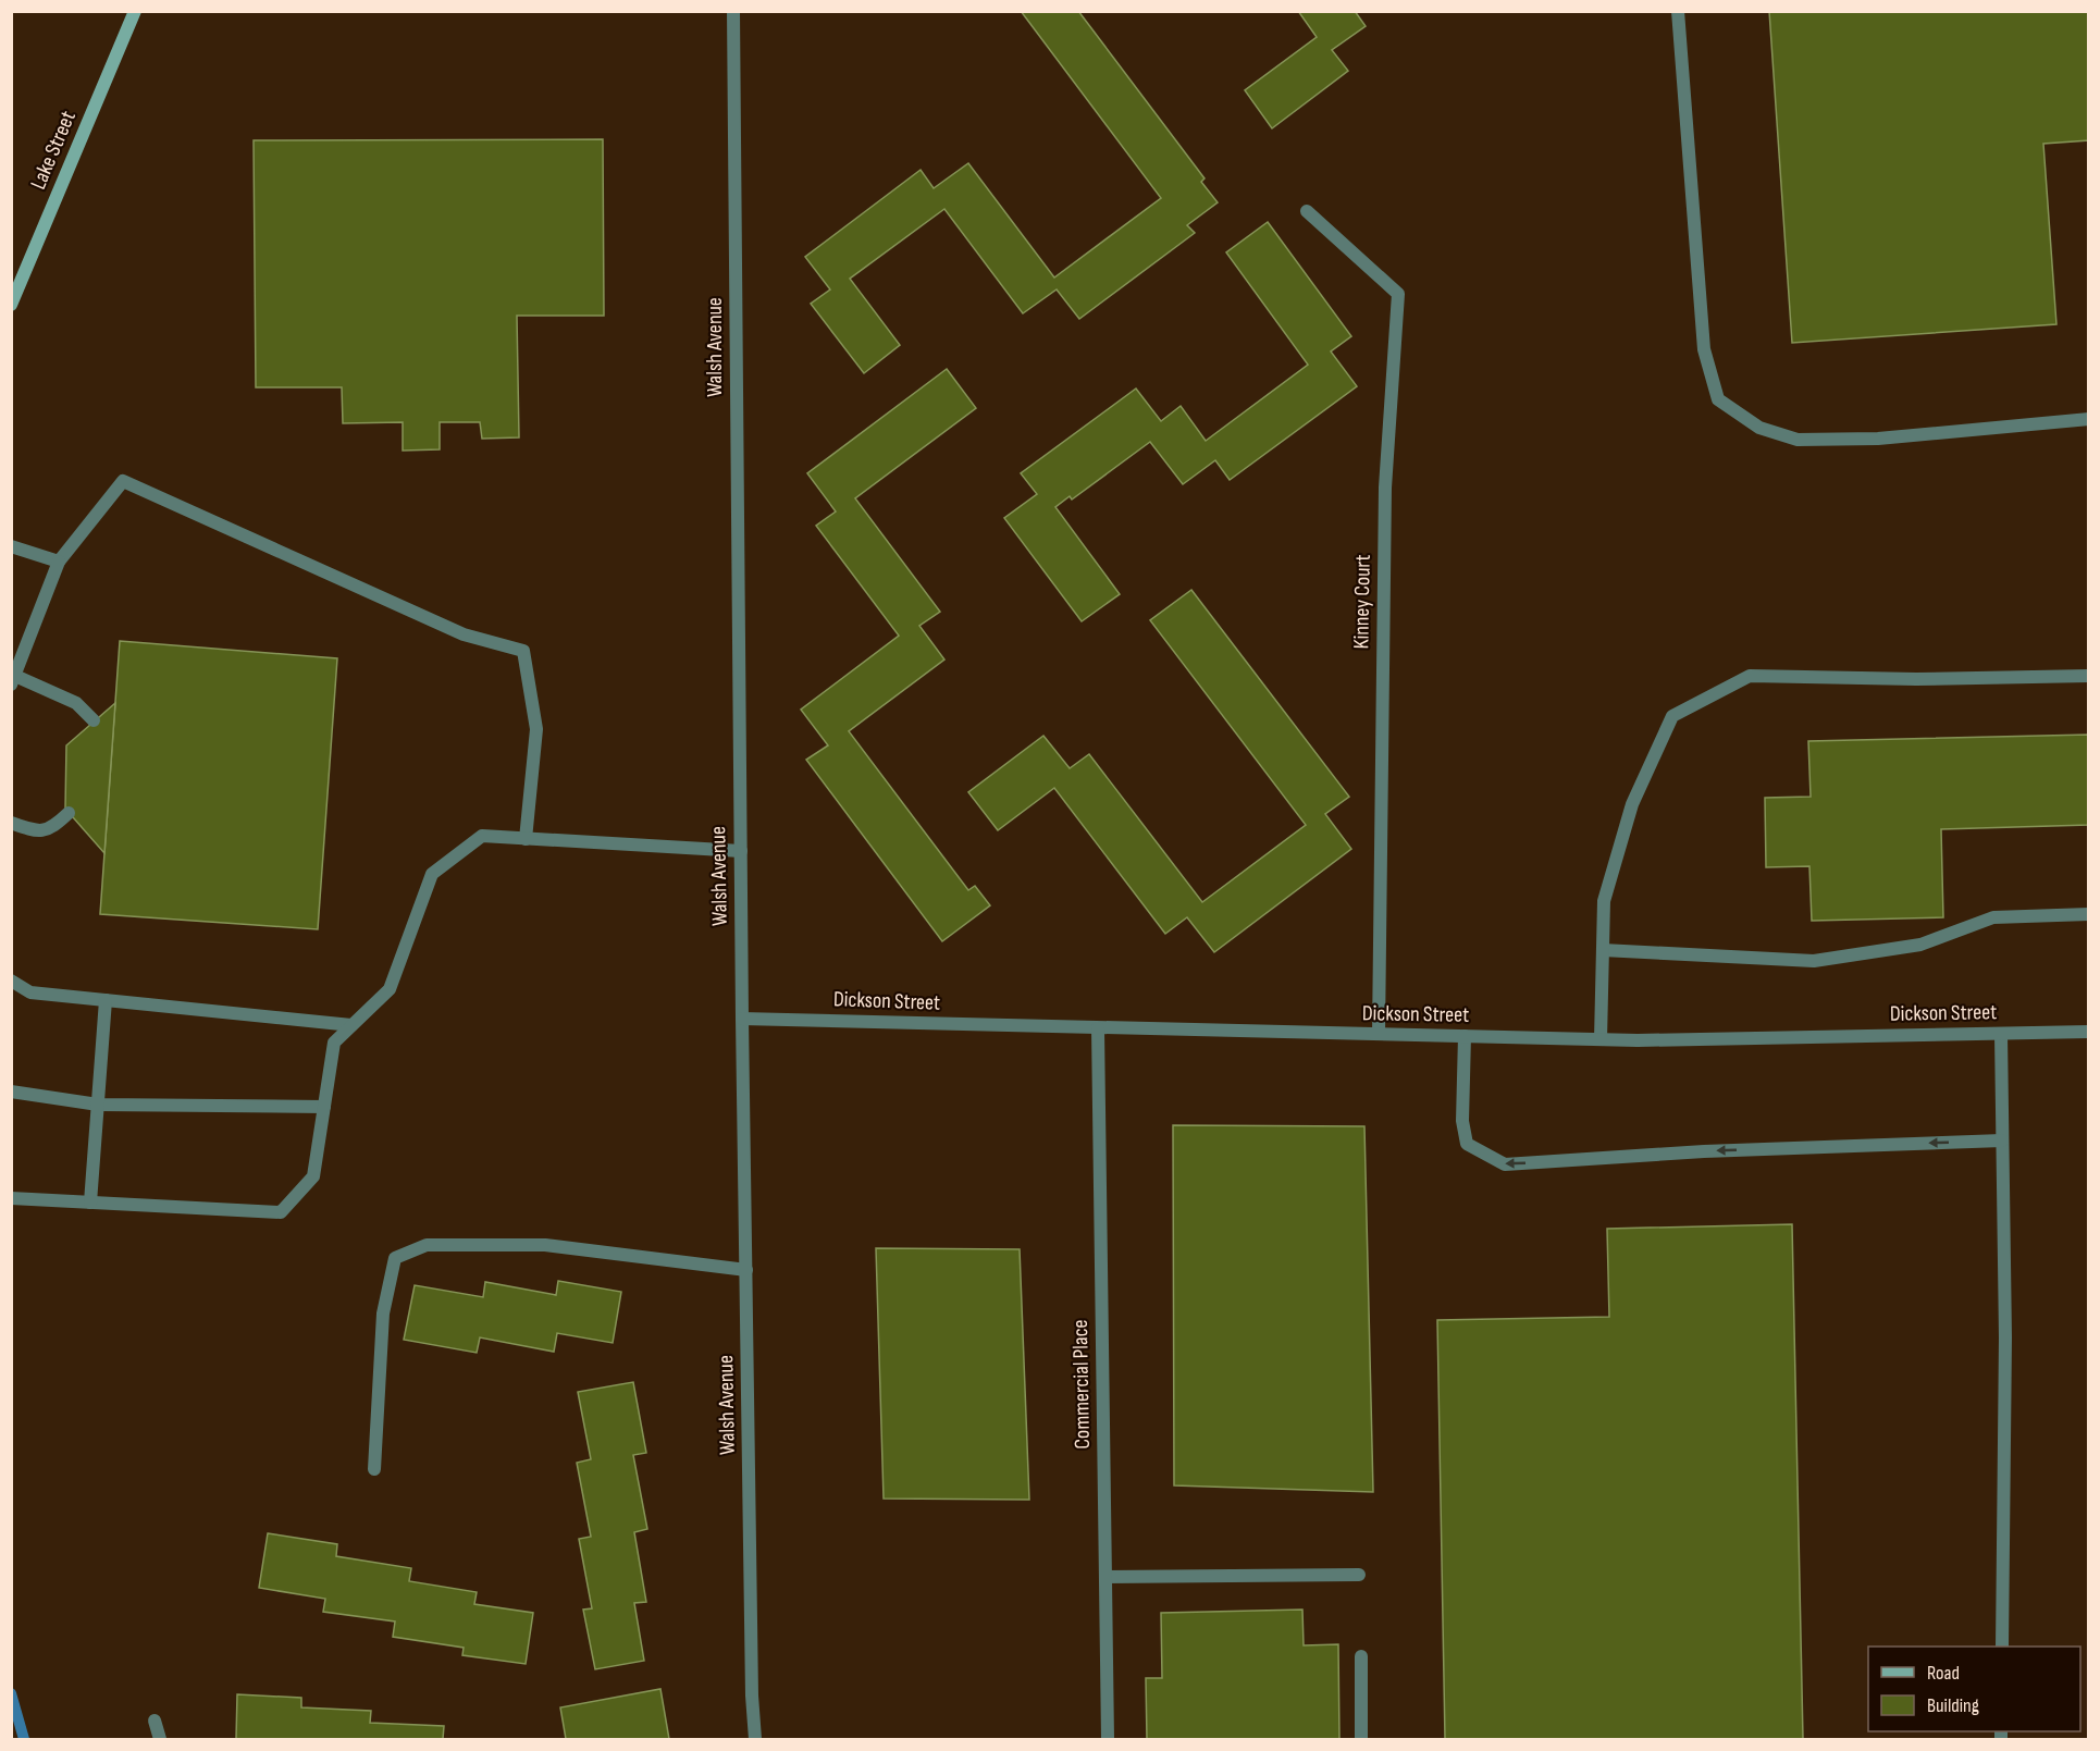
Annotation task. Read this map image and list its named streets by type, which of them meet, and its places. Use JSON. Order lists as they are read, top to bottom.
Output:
{
  "streets": {
    "main road": ["Lake Street"],
    "street": [
      "Walsh Avenue",
      "Kinney Court",
      "Dickson Street",
      "Commercial Place"
    ]
  },
  "crossings": [
    ["Walsh Avenue", "Dickson Street"],
    ["Kinney Court", "Dickson Street"],
    ["Dickson Street", "Commercial Place"]
  ],
  "legend": ["Road", "Building"]
}
